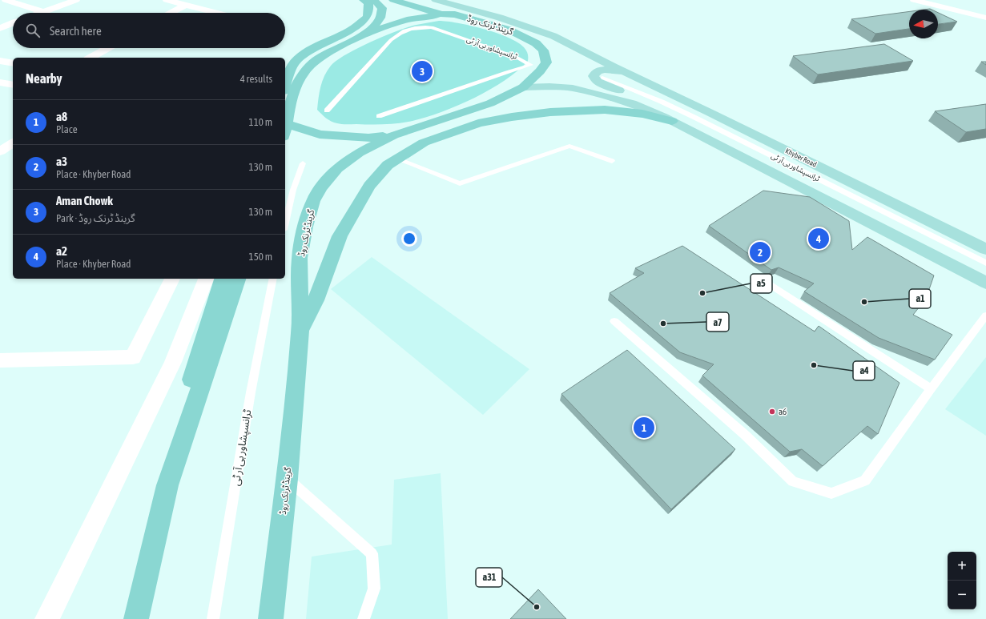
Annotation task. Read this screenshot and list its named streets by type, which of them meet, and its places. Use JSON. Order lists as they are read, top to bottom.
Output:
{
  "streets": {
    "highway": ["گرینڈ ٹرنک روڈ"],
    "main road": ["Khyber Road"],
    "lane": ["ٹرانسپشاور بی آر ٹی"]
  },
  "places": [
    "a5",
    "a1",
    "a7",
    "a4",
    "a6",
    "a31"
  ],
  "north": "left",
  "page": {
    "search": "Search here",
    "heading": ["Nearby", "4 results"],
    "pins": [
      "3",
      "4",
      "2",
      "1"
    ],
    "list": [
      {
        "mark": "1",
        "name": "a8",
        "note": "Place",
        "value": "110 m"
      },
      {
        "mark": "2",
        "name": "a3",
        "note": "Place · Khyber Road",
        "value": "130 m"
      },
      {
        "mark": "3",
        "name": "Aman Chowk",
        "note": "Park · گرینڈ ٹرنک روڈ",
        "value": "130 m"
      },
      {
        "mark": "4",
        "name": "a2",
        "note": "Place · Khyber Road",
        "value": "150 m"
      }
    ],
    "map_buttons": ["+", "−"]
  }
}
